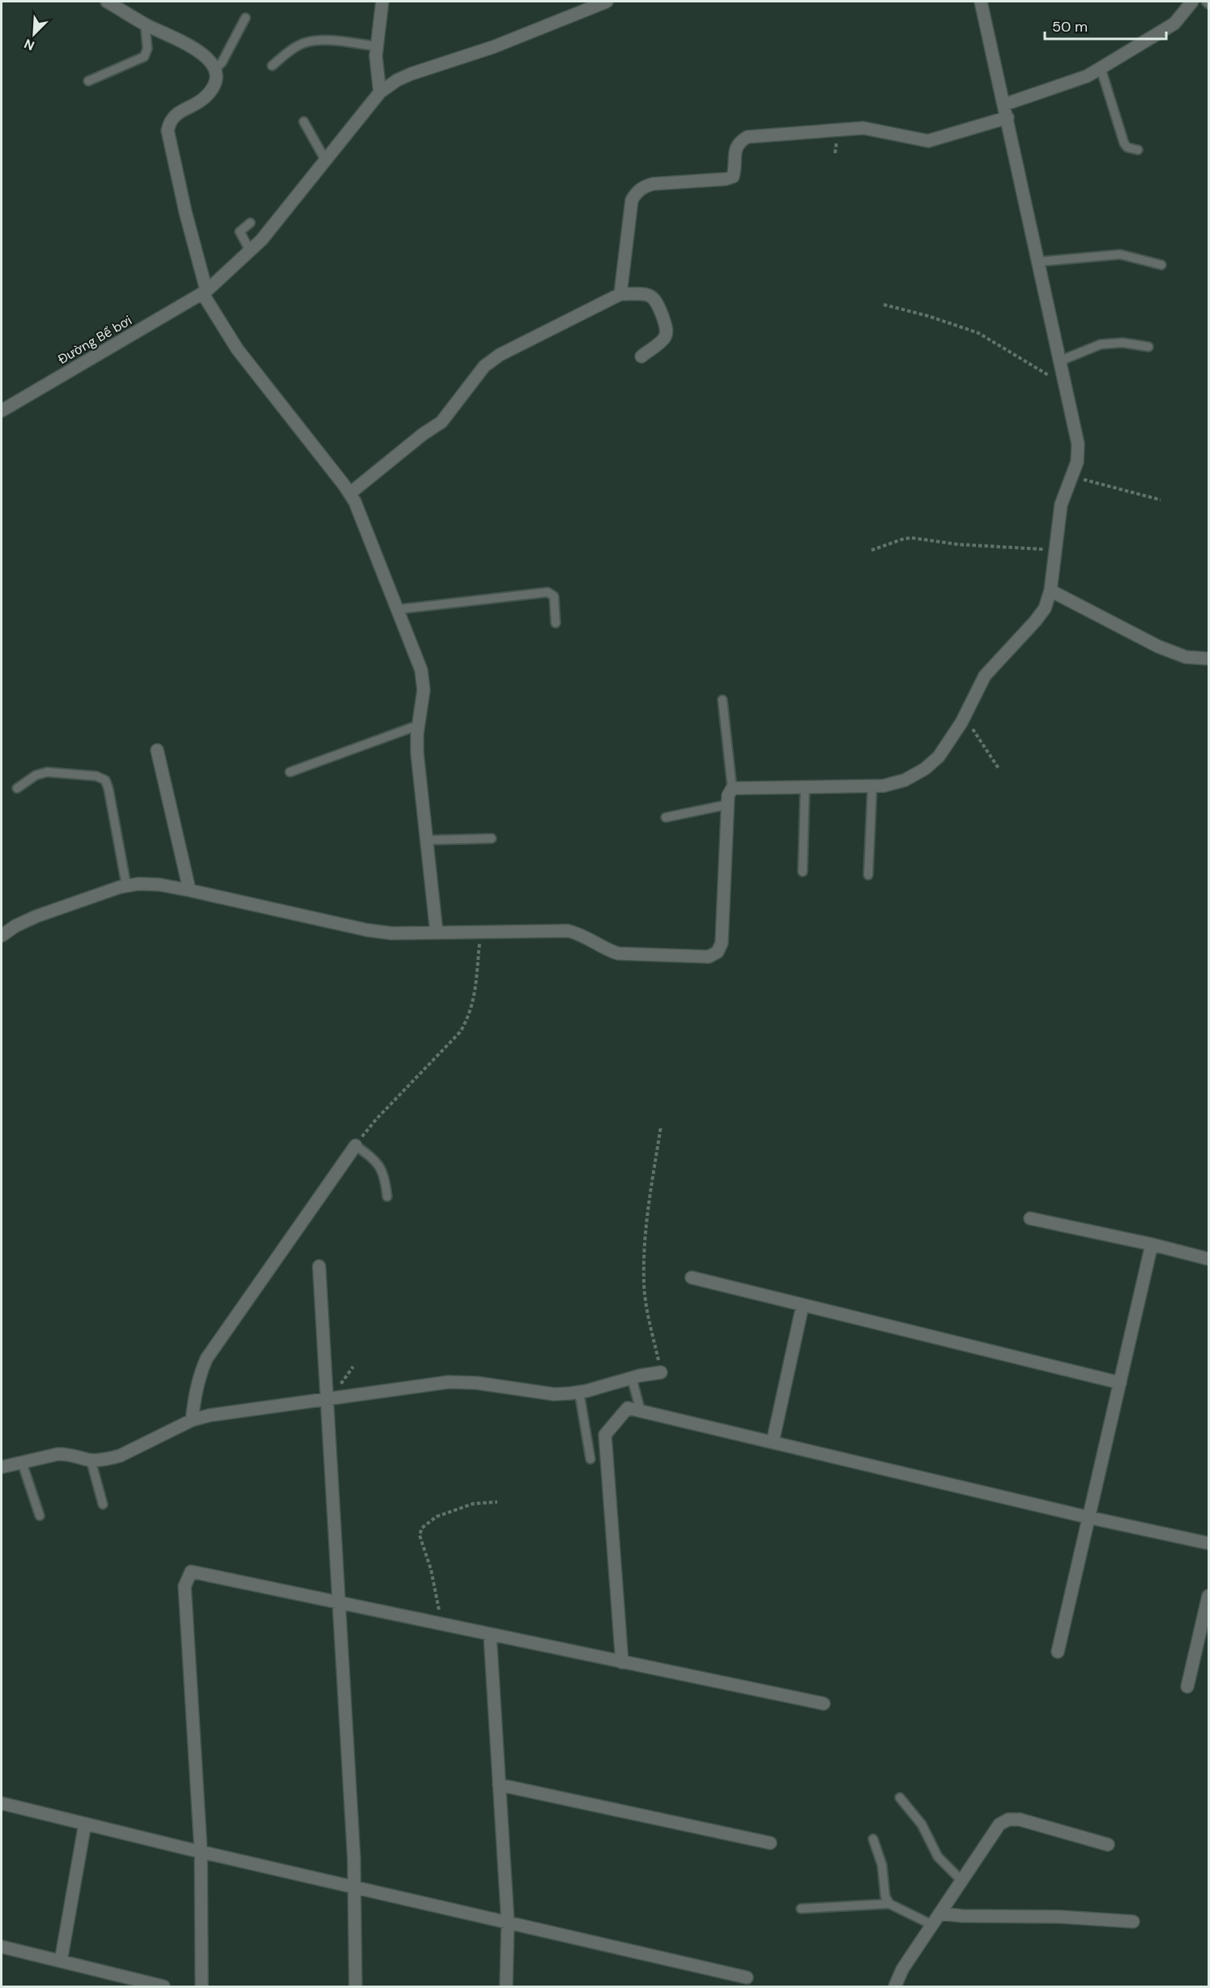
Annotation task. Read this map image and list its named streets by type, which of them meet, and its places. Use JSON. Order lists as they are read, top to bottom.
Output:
{
  "streets": {
    "street": ["Đường Bể bơi"]
  },
  "scale_bar": "50 m",
  "north": "bottom left"
}
